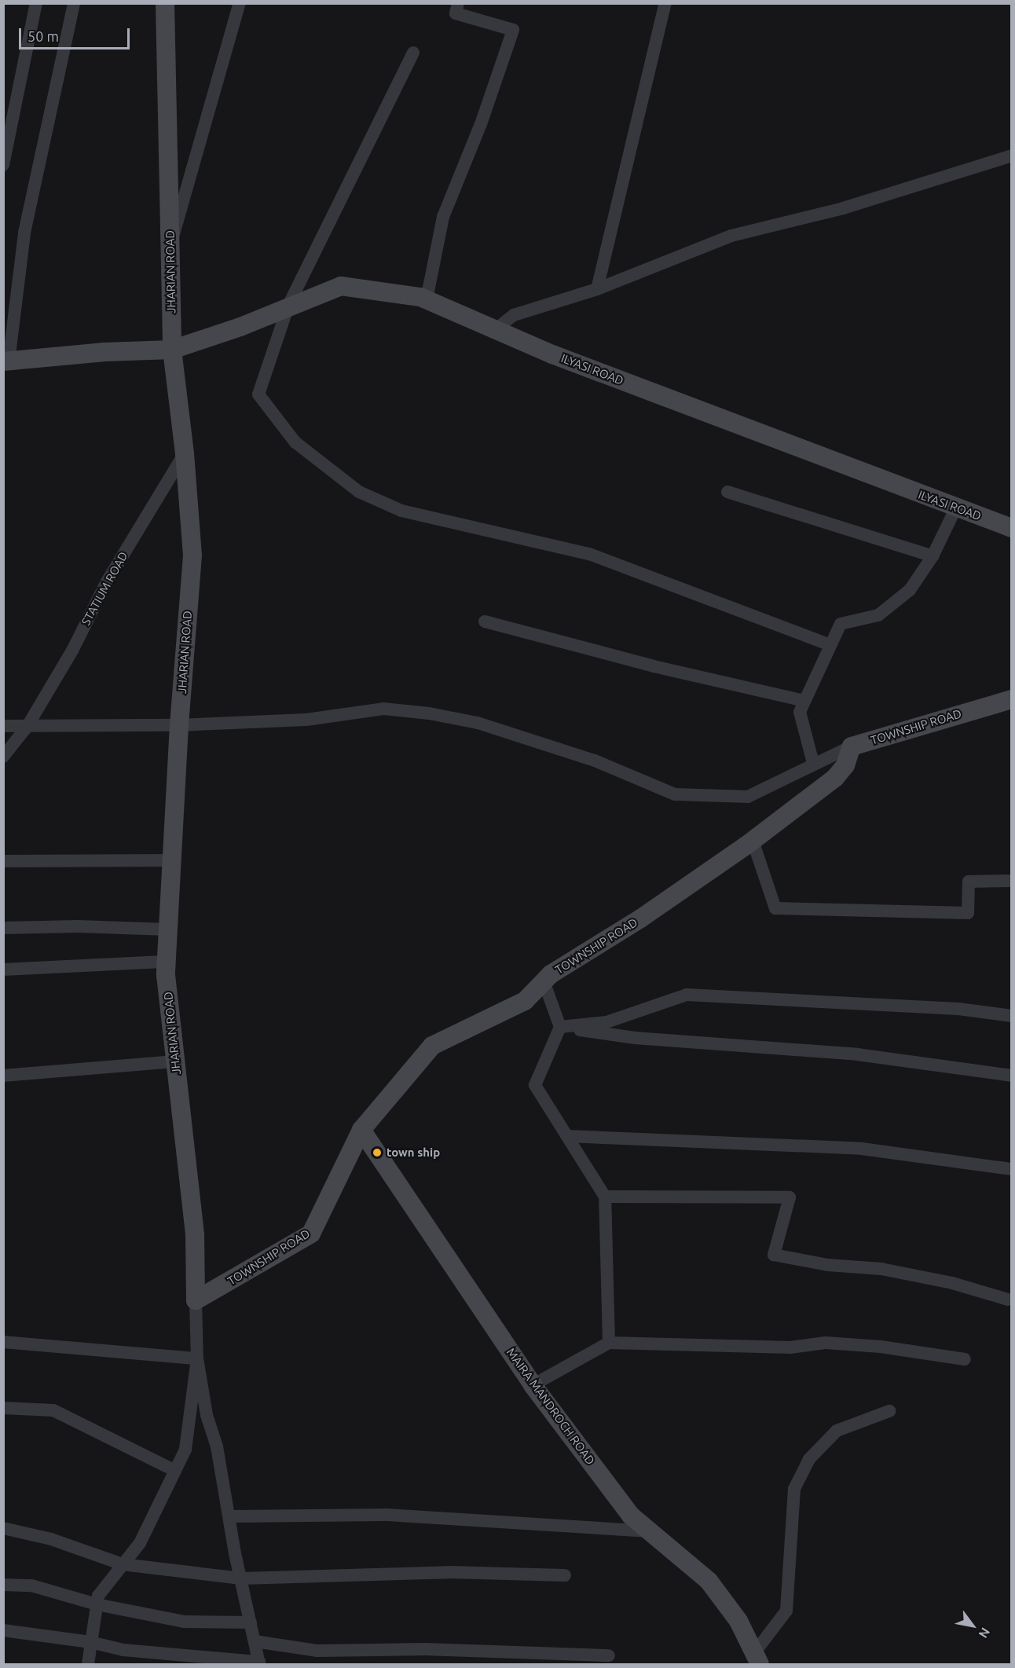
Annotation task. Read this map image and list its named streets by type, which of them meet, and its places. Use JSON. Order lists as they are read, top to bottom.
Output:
{
  "streets": {
    "street": [
      "JHARIAN ROAD",
      "ILYASI ROAD",
      "STATIUM ROAD",
      "TOWNSHIP ROAD",
      "MAIRA MANDROCH ROAD"
    ]
  },
  "crossings": [
    ["JHARIAN ROAD", "ILYASI ROAD"],
    ["JHARIAN ROAD", "STATIUM ROAD"],
    ["JHARIAN ROAD", "TOWNSHIP ROAD"],
    ["TOWNSHIP ROAD", "MAIRA MANDROCH ROAD"]
  ],
  "places": ["town ship"],
  "scale_bar": "50 m",
  "north": "bottom right"
}
